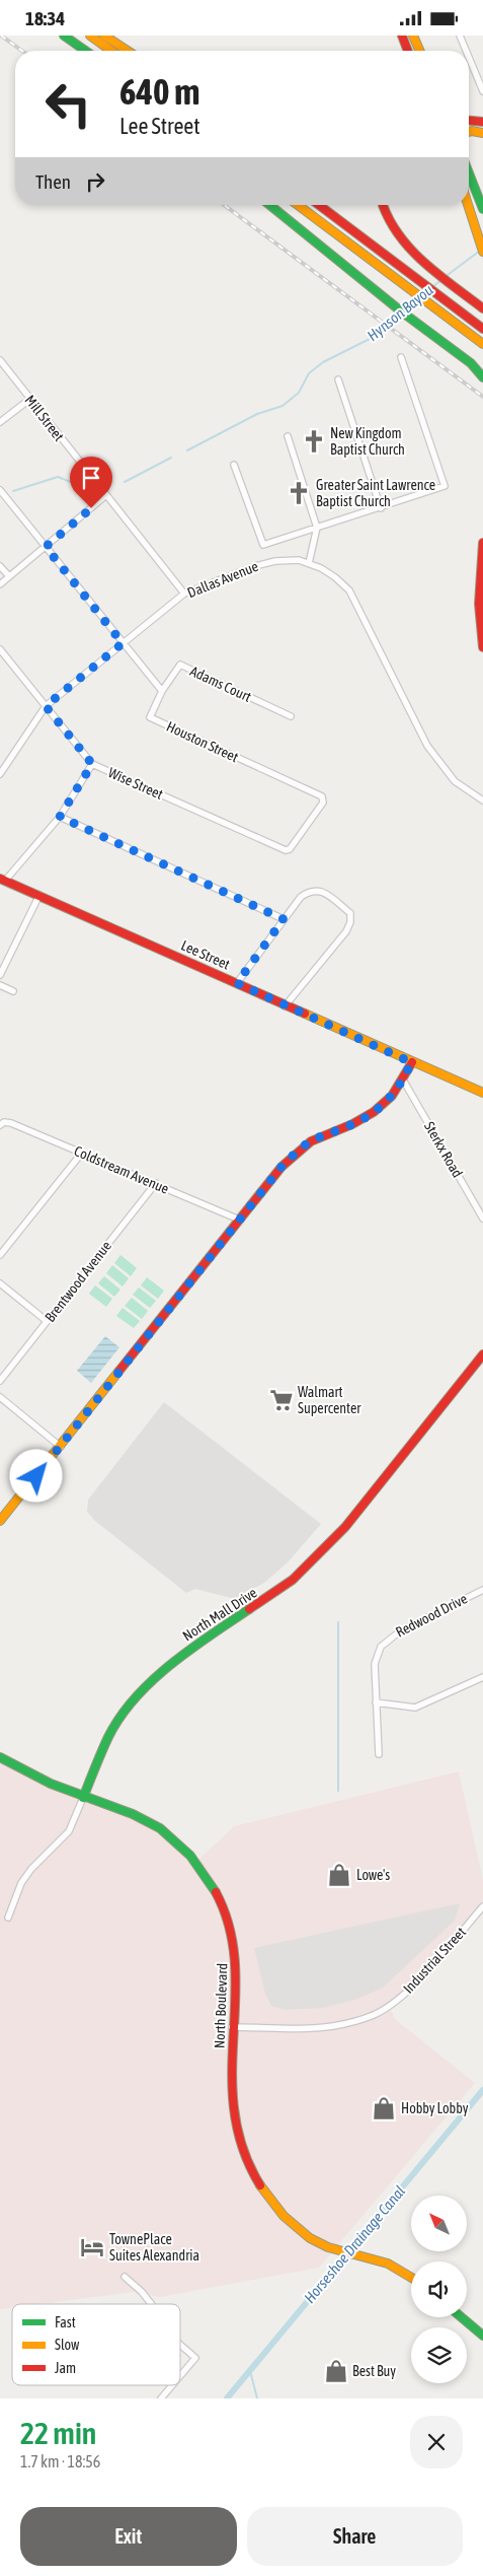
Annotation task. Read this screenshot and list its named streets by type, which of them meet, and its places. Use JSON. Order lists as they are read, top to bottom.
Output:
{
  "streets": {
    "main road": ["Lee Street", "North Mall Drive", "North Boulevard"],
    "street": [
      "Mill Street",
      "Dallas Avenue",
      "Adams Court",
      "Houston Street",
      "Wise Street",
      "Sterkx Road",
      "Coldstream Avenue",
      "Brentwood Avenue",
      "Redwood Drive",
      "Industrial Street"
    ]
  },
  "crossings": [
    ["Mill Street", "Dallas Avenue"],
    ["Dallas Avenue", "Wise Street"],
    ["Adams Court", "Houston Street"],
    ["Houston Street", "Wise Street"],
    ["Coldstream Avenue", "Brentwood Avenue"],
    ["North Mall Drive", "North Boulevard"],
    ["Industrial Street", "North Boulevard"]
  ],
  "water": ["Hynson Bayou", "Horseshoe Drainage Canal"],
  "places": {
    "church": ["New Kingdom Baptist Church", "Greater Saint Lawrence Baptist Church"],
    "supermarket": ["Walmart Supercenter"],
    "shop": ["Lowe's", "Hobby Lobby", "Best Buy"],
    "hotel": ["TownePlace Suites Alexandria"]
  },
  "legend": ["Fast", "Slow", "Jam"],
  "north": "top left",
  "page": {
    "status": "18:34",
    "turn": ["640 m", "Lee Street"],
    "then": "Then",
    "heading": ["22 min", "1.7 km · 18:56"],
    "buttons": ["Exit", "Share"]
  }
}
